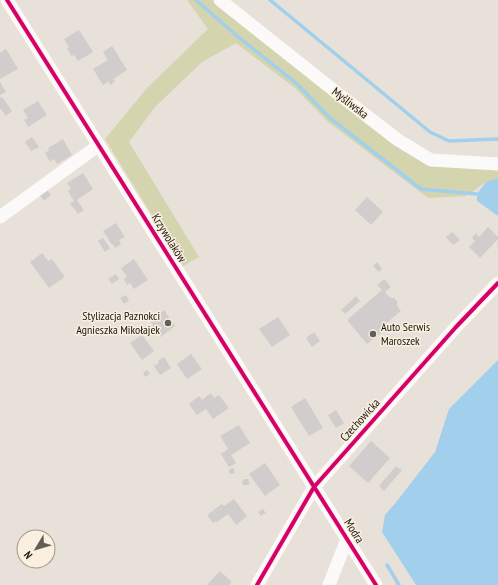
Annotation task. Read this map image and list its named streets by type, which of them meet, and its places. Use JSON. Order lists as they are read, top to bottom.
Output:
{
  "streets": {
    "street": [
      "Myśliwska",
      "Krzywolaków",
      "Czechowicka",
      "Modra"
    ]
  },
  "crossings": [
    ["Krzywolaków", "Czechowicka"],
    ["Krzywolaków", "Modra"],
    ["Czechowicka", "Modra"]
  ],
  "places": ["Stylizacja Paznokci Agnieszka Mikołajek", "Auto Serwis Maroszek"],
  "north": "bottom left"
}
